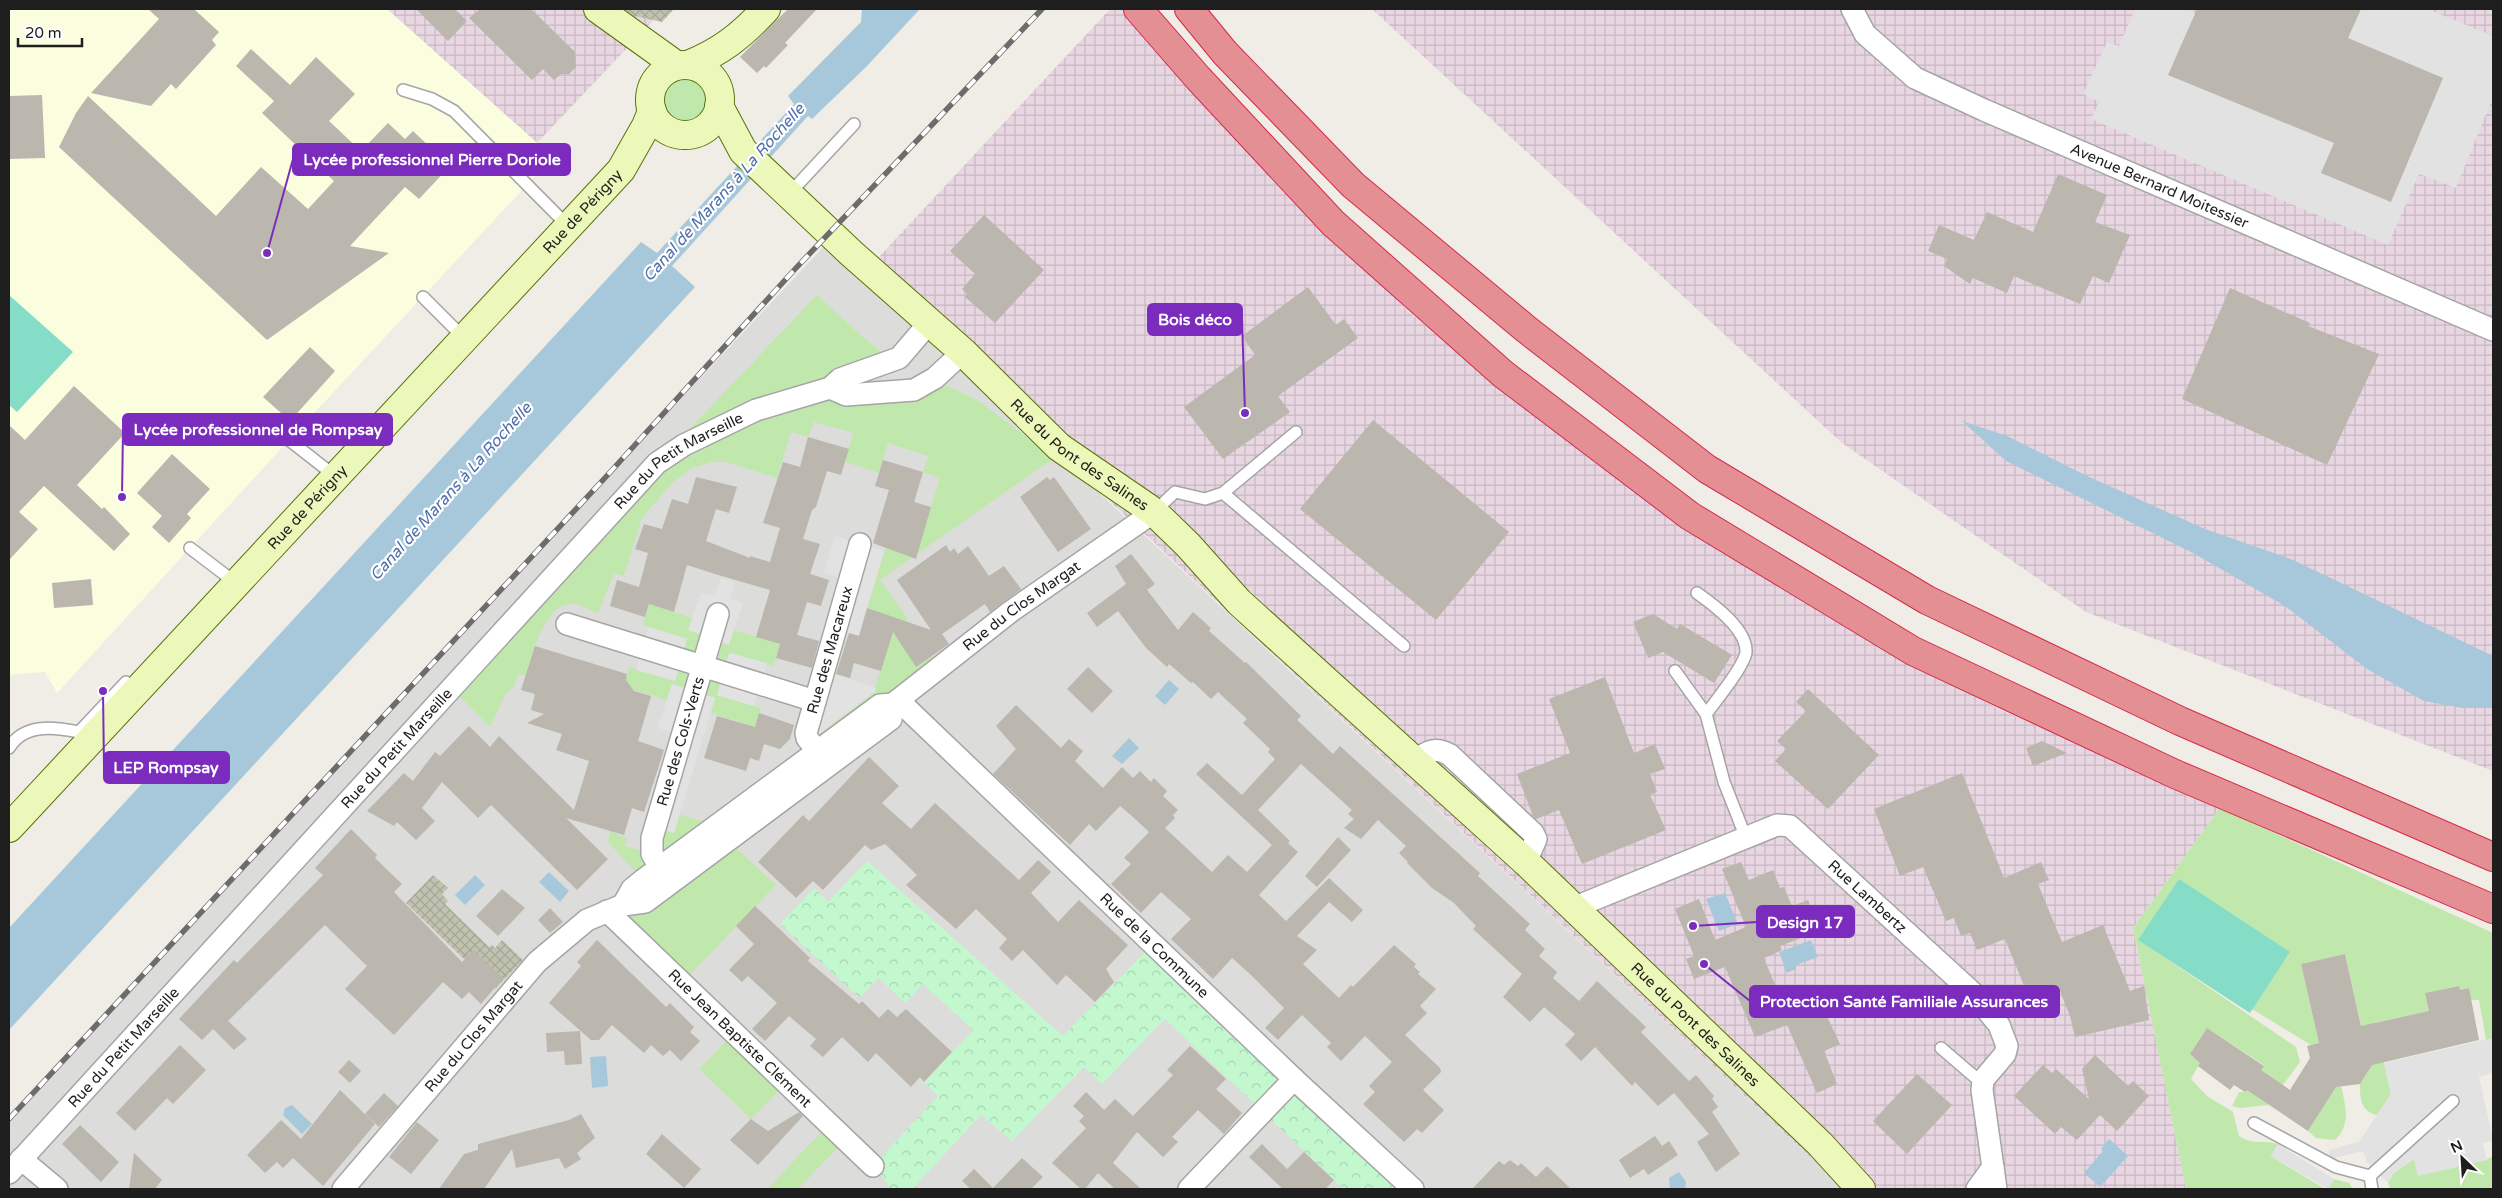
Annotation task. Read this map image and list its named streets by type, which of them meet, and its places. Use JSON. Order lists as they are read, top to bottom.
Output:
{
  "streets": {
    "street": [
      "Avenue Bernard Moitessier",
      "Rue de Périgny",
      "Rue du Pont des Salines",
      "Rue du Petit Marseille",
      "Rue du Clos Margat",
      "Rue des Macareux",
      "Rue des Cols-Verts",
      "Rue Lambertz",
      "Rue de la Commune",
      "Rue Jean Baptiste Clément"
    ]
  },
  "crossings": [
    ["Rue de Périgny", "Rue du Pont des Salines"],
    ["Rue du Pont des Salines", "Rue du Petit Marseille"],
    ["Rue du Pont des Salines", "Rue du Clos Margat"],
    ["Rue du Pont des Salines", "Rue Lambertz"],
    ["Rue du Clos Margat", "Rue des Macareux"],
    ["Rue du Clos Margat", "Rue des Cols-Verts"],
    ["Rue du Clos Margat", "Rue de la Commune"],
    ["Rue du Clos Margat", "Rue Jean Baptiste Clément"]
  ],
  "water": ["Canal de Marans à La Rochelle"],
  "places": [
    "Lycée professionnel Pierre Doriole",
    "Bois déco",
    "Lycée professionnel de Rompsay",
    "LEP Rompsay",
    "Design 17",
    "Protection Santé Familiale Assurances"
  ],
  "scale_bar": "20 m",
  "north": "top left"
}
